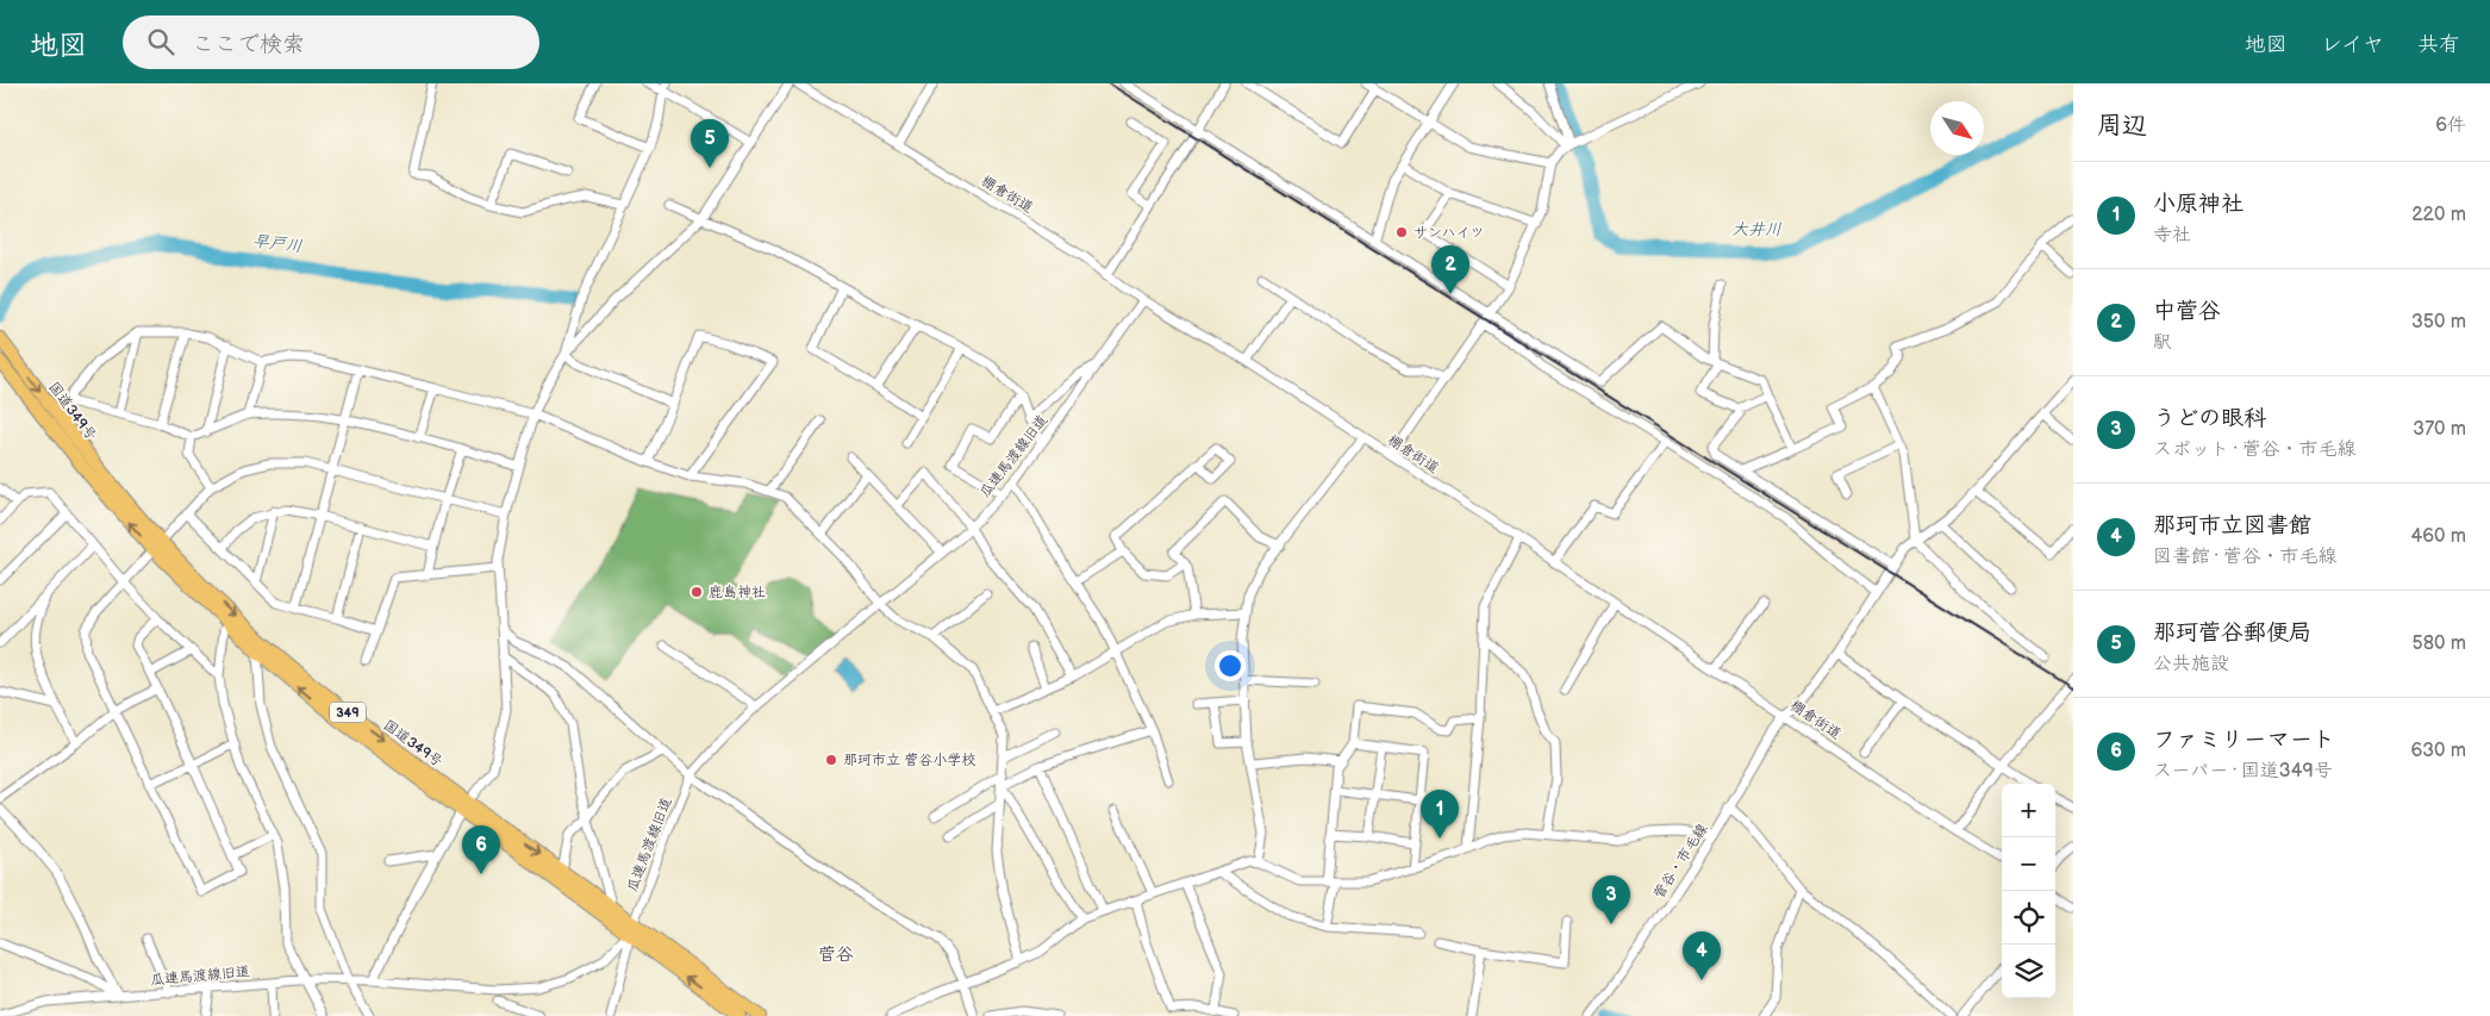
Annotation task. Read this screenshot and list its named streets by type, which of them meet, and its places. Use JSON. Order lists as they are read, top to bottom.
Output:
{
  "streets": {
    "highway": ["国道349号", "349"],
    "street": ["棚倉街道", "瓜連馬渡線旧道", "菅谷・市毛線"]
  },
  "crossings": [
    ["棚倉街道", "瓜連馬渡線旧道"],
    ["棚倉街道", "菅谷・市毛線"],
    ["国道349号", "瓜連馬渡線旧道"]
  ],
  "districts": ["菅谷"],
  "water": ["大井川", "早戸川"],
  "places": ["サンハイツ", "鹿島神社", "那珂市立 菅谷小学校"],
  "north": "bottom right",
  "page": {
    "header": "地図",
    "search": "ここで検索",
    "nav": ["地図", "レイヤ", "共有"],
    "heading": ["周辺", "6件"],
    "pins": [
      "5",
      "2",
      "1",
      "6",
      "3",
      "4"
    ],
    "list": [
      {
        "mark": "1",
        "name": "小原神社",
        "note": "寺社",
        "value": "220 m"
      },
      {
        "mark": "2",
        "name": "中菅谷",
        "note": "駅",
        "value": "350 m"
      },
      {
        "mark": "3",
        "name": "うどの眼科",
        "note": "スポット · 菅谷・市毛線",
        "value": "370 m"
      },
      {
        "mark": "4",
        "name": "那珂市立図書館",
        "note": "図書館 · 菅谷・市毛線",
        "value": "460 m"
      },
      {
        "mark": "5",
        "name": "那珂菅谷郵便局",
        "note": "公共施設",
        "value": "580 m"
      },
      {
        "mark": "6",
        "name": "ファミリーマート",
        "note": "スーパー · 国道349号",
        "value": "630 m"
      }
    ],
    "map_buttons": ["+", "−"]
  }
}
